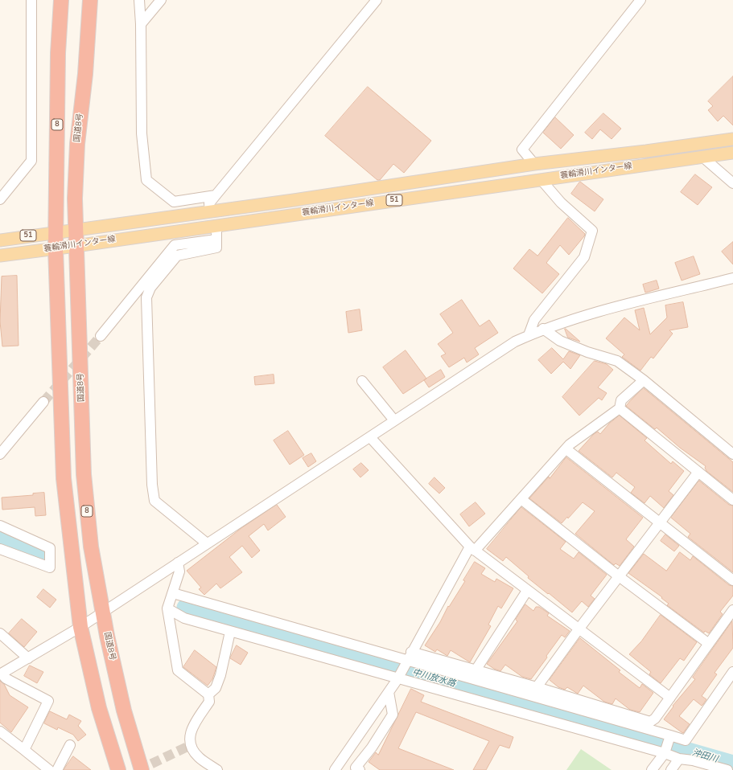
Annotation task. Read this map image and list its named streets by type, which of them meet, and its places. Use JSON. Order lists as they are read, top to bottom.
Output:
{
  "streets": {
    "highway": ["8", "国道8号"],
    "main road": ["蓑輪滑川インター線", "51"]
  },
  "crossings": [
    ["8", "蓑輪滑川インター線"],
    ["国道8号", "蓑輪滑川インター線"]
  ],
  "water": ["中川放水路", "沖田川"]
}
